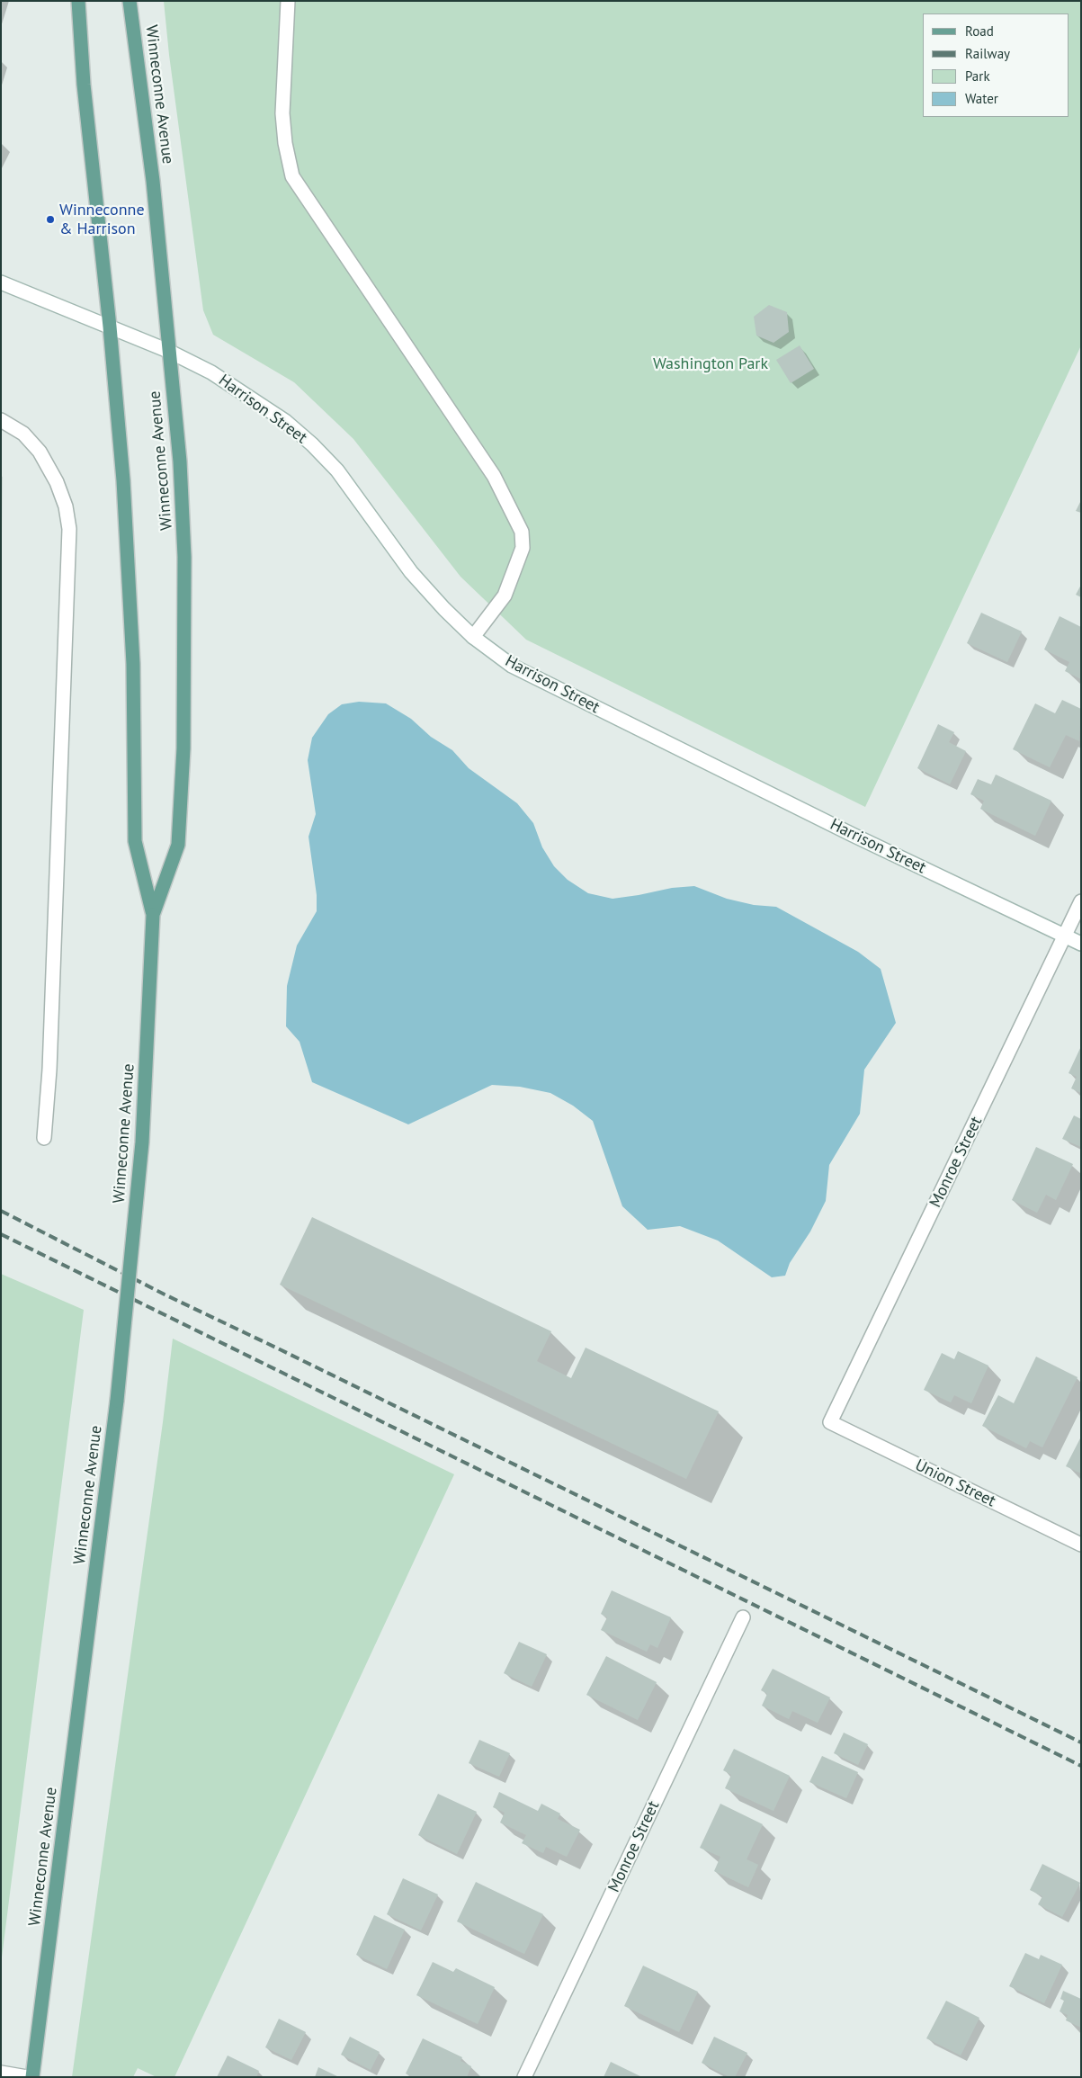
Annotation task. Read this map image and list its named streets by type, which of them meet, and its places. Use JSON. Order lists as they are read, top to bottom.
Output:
{
  "streets": {
    "main road": ["Winneconne Avenue"],
    "street": ["Harrison Street", "Monroe Street", "Union Street"]
  },
  "crossings": [
    ["Winneconne Avenue", "Harrison Street"],
    ["Harrison Street", "Monroe Street"],
    ["Monroe Street", "Union Street"]
  ],
  "parks": ["Washington Park"],
  "places": ["Winneconne & Harrison"],
  "legend": [
    "Road",
    "Railway",
    "Park",
    "Water"
  ]
}
